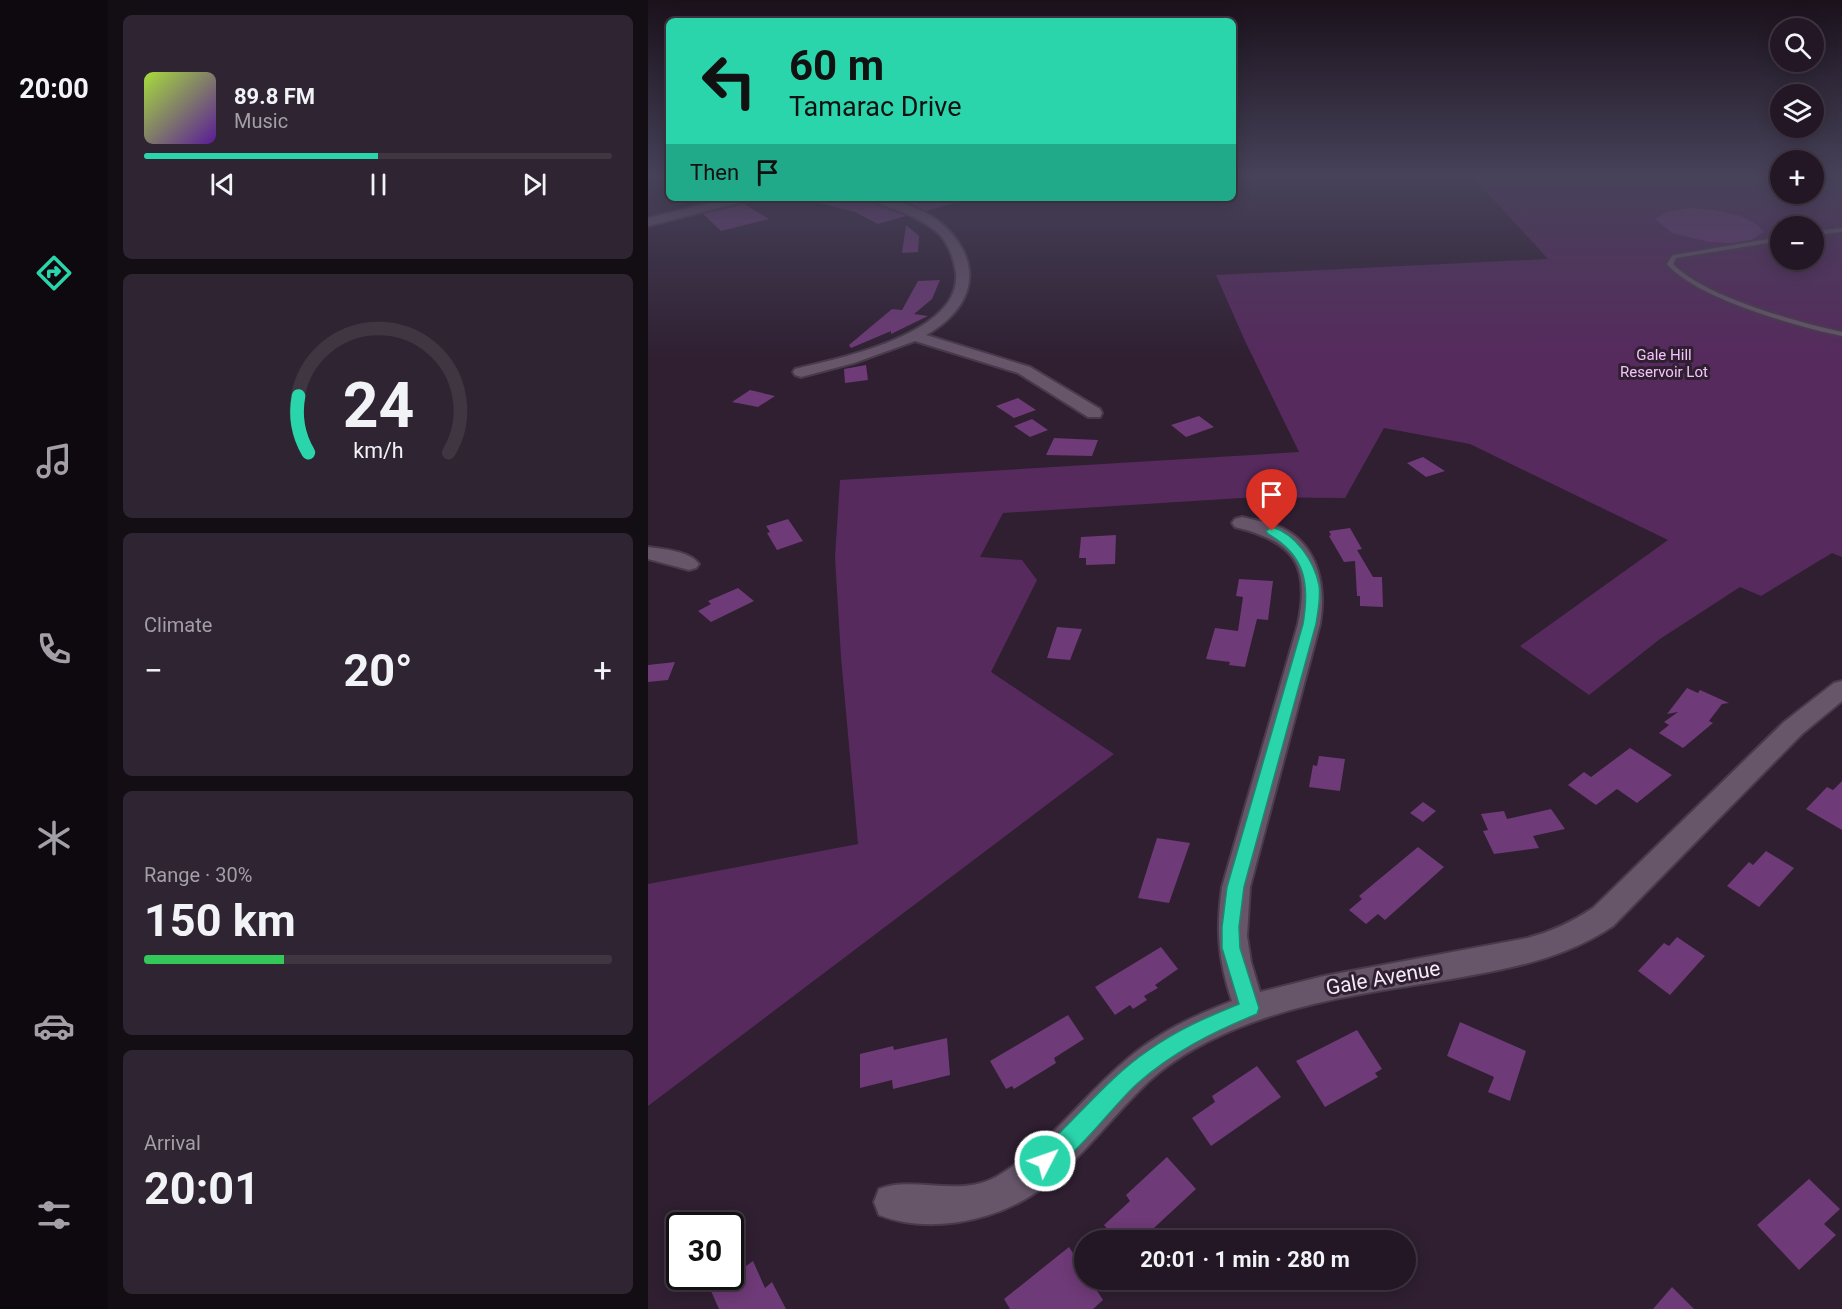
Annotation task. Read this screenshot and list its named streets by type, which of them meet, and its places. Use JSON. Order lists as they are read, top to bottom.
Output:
{
  "streets": {
    "street": ["Gale Avenue"]
  },
  "parks": ["Gale Hill Reservoir Lot"],
  "page": {
    "tabs": "20:00",
    "map_buttons": ["+", "−"],
    "turn": ["60 m", "Tamarac Drive"],
    "song": ["89.8 FM", "Music"],
    "then": "Then",
    "tile": [
      "Climate",
      ["Range · 30%", "150 km"],
      ["Arrival", "20:01"]
    ],
    "heat": ["−", "20°", "+"],
    "limit": "30",
    "trip": "20:01 · 1 min · 280 m",
    "gauge": ["24", "km/h"]
  }
}
